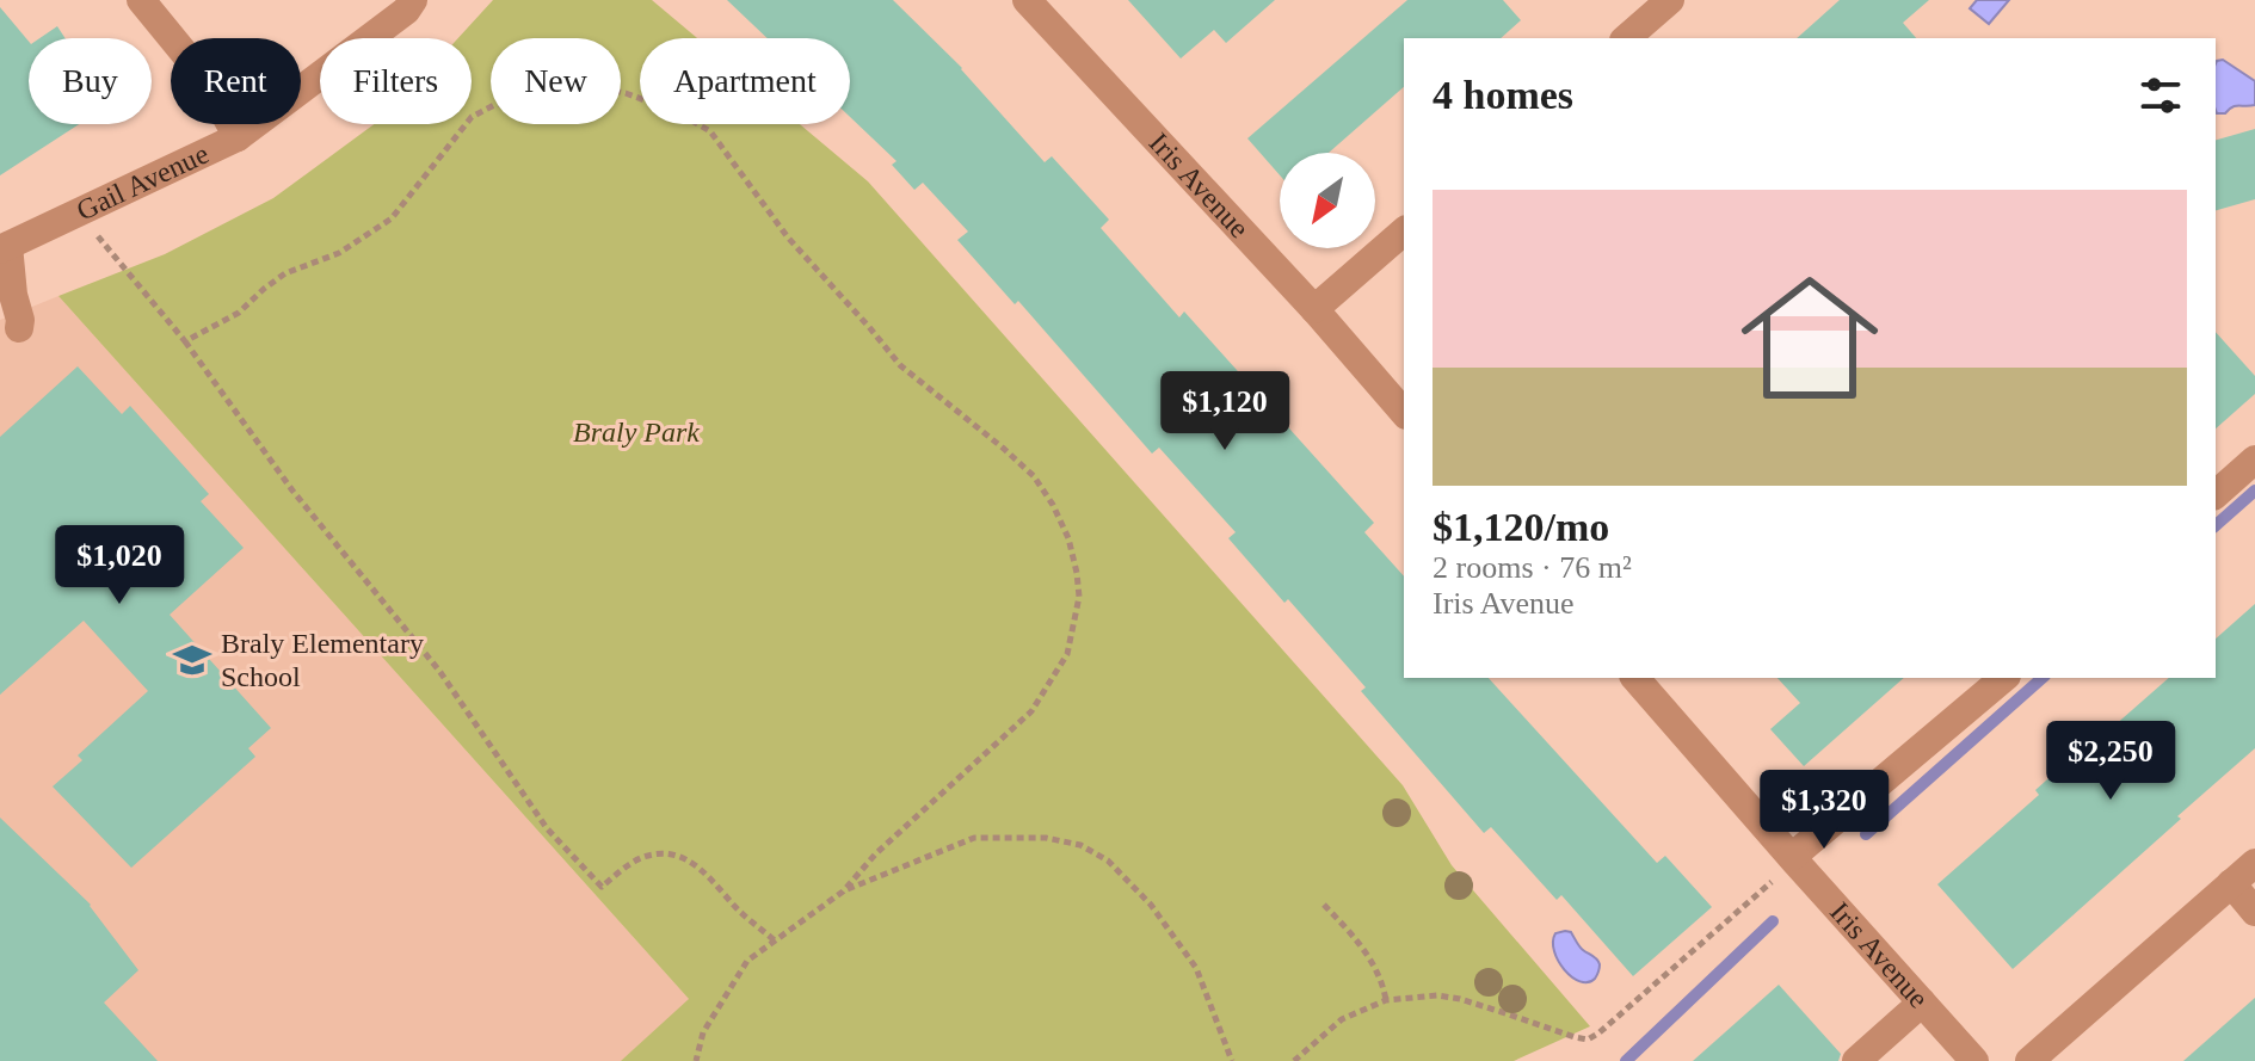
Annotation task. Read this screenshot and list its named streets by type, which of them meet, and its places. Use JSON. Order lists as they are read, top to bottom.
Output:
{
  "streets": {
    "street": ["Gail Avenue", "Iris Avenue"]
  },
  "parks": ["Braly Park"],
  "places": {
    "school or university": ["Braly Elementary School"]
  },
  "north": "bottom left",
  "page": {
    "chip": [
      "Buy",
      "Rent",
      "Filters",
      "New",
      "Apartment"
    ],
    "heading": "4 homes",
    "list": [
      {
        "name": "$1,120/mo",
        "note": "2 rooms · 76 m² · Iris Avenue"
      }
    ],
    "price": [
      "$1,120",
      "$1,020",
      "$2,250",
      "$1,320"
    ]
  }
}
